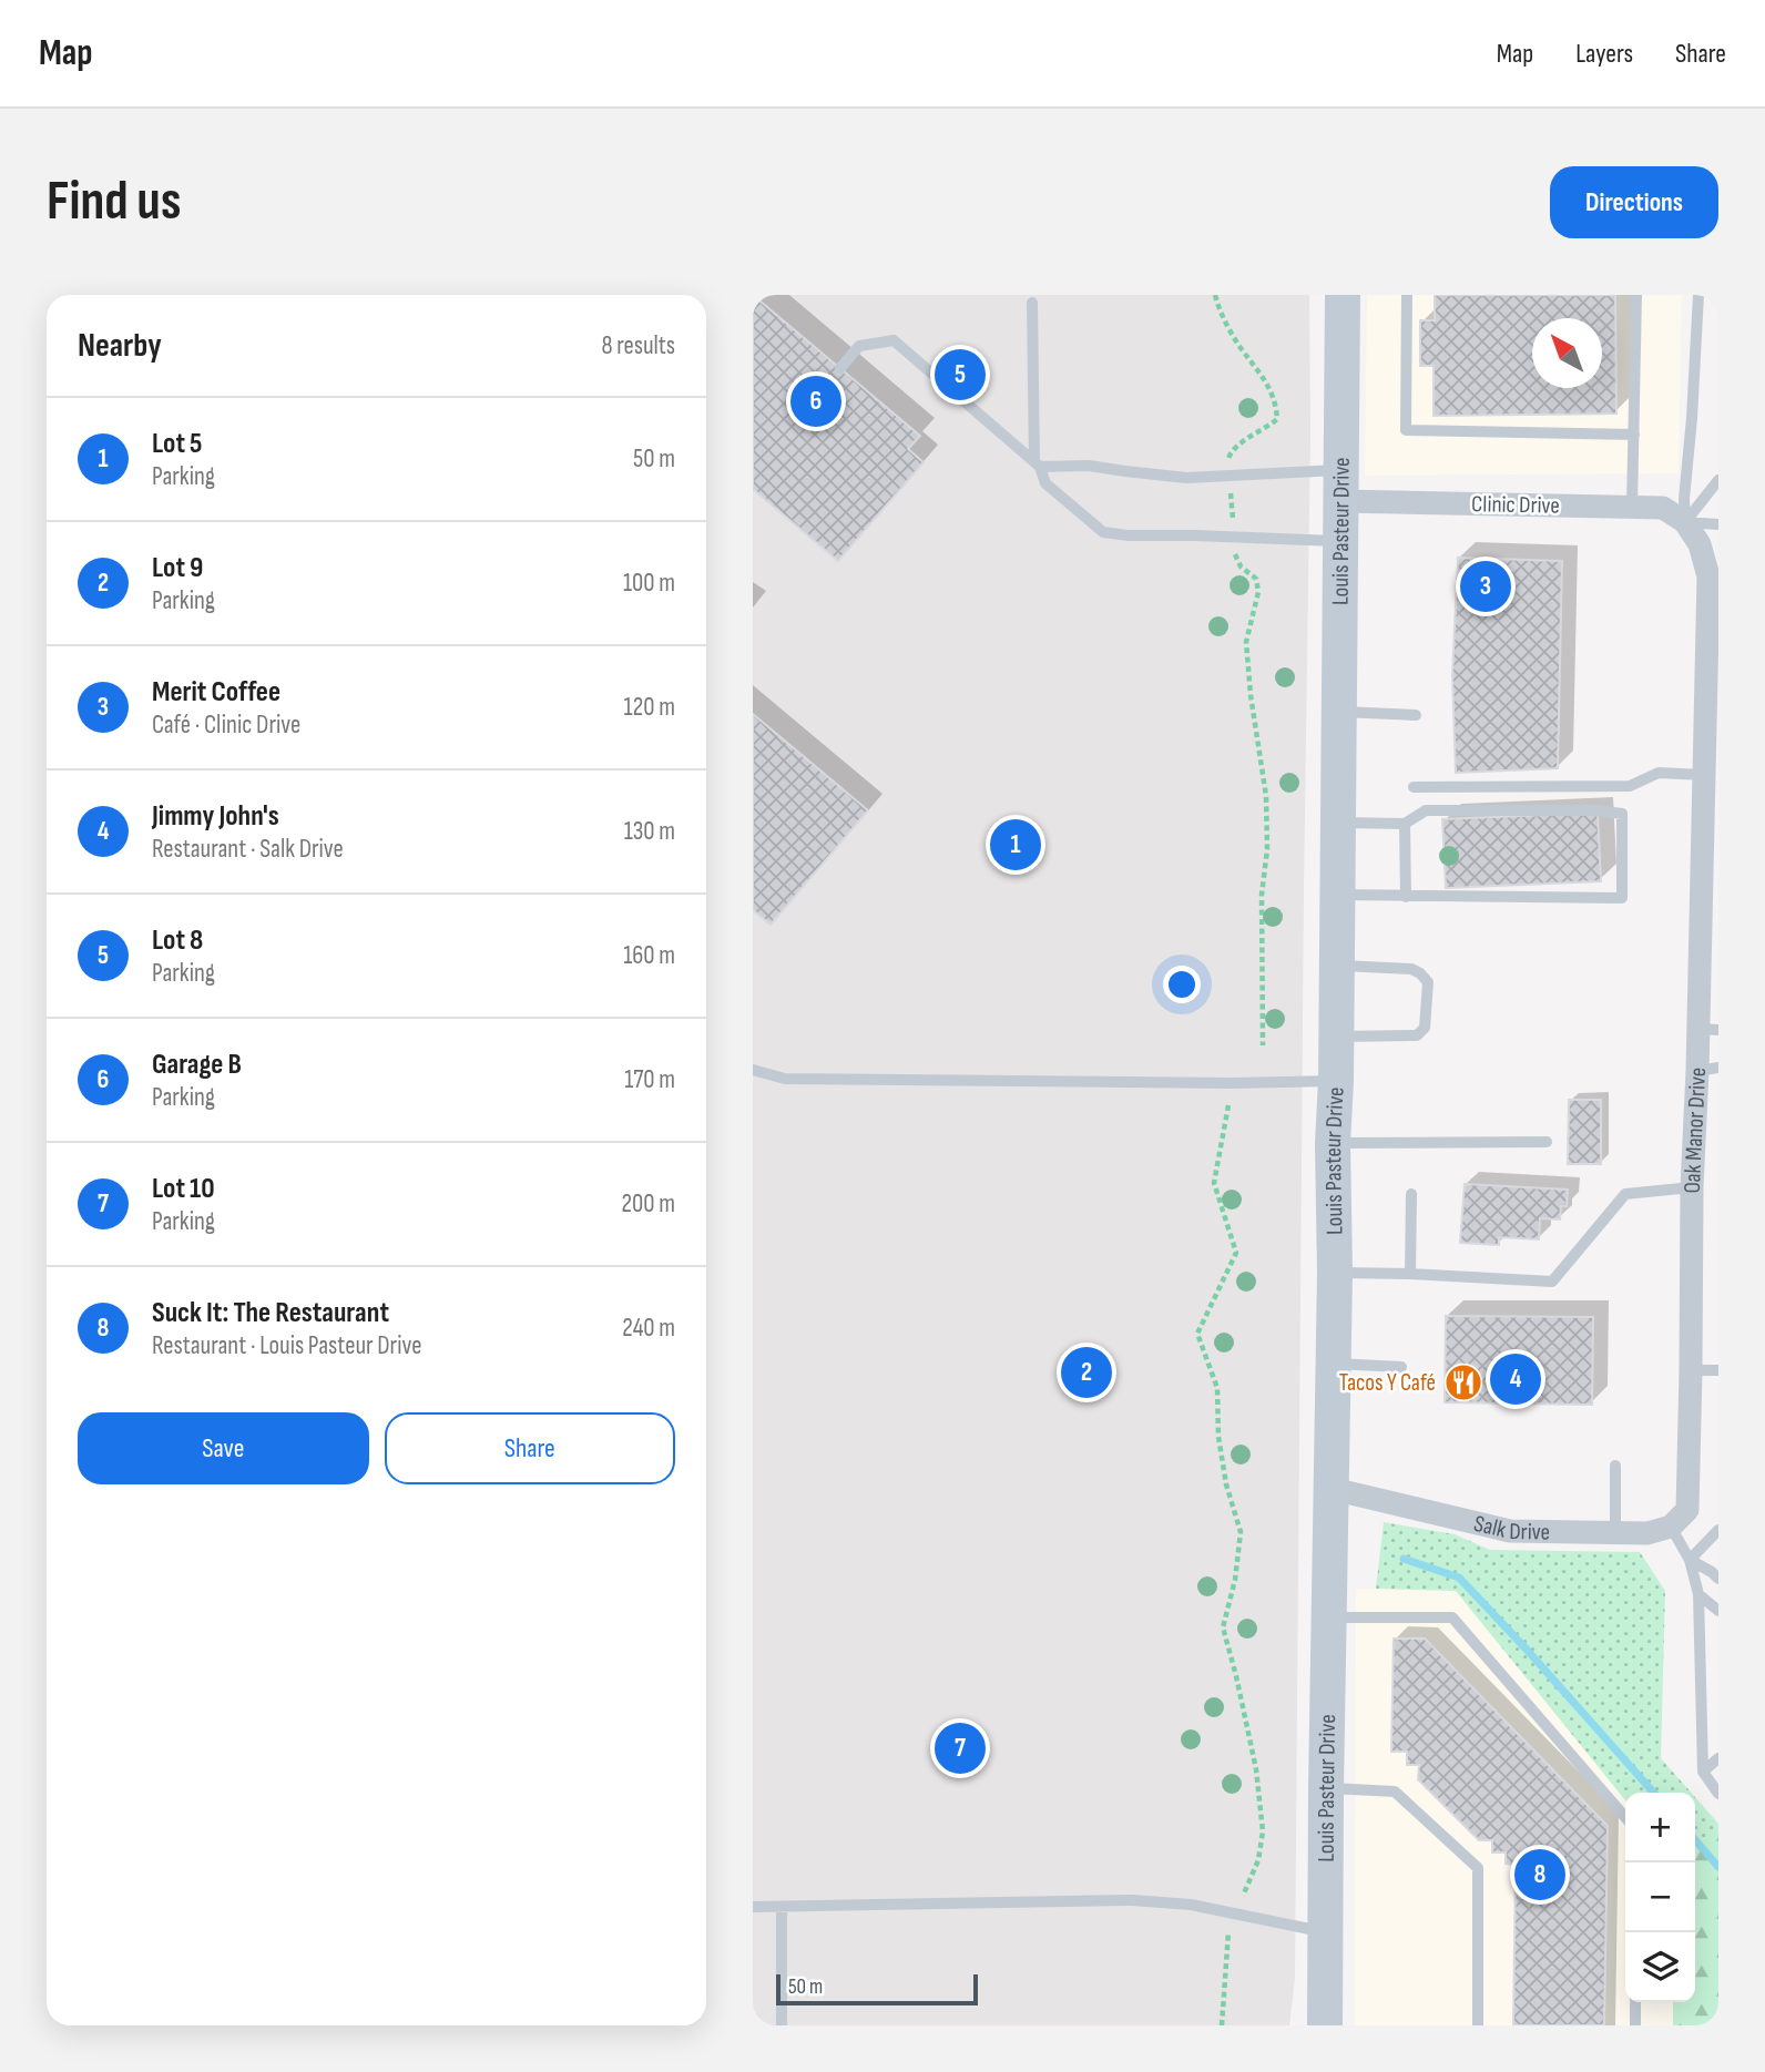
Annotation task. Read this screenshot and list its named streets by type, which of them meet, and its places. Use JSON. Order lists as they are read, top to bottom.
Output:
{
  "streets": {
    "street": [
      "Clinic Drive",
      "Louis Pasteur Drive",
      "Oak Manor Drive",
      "Salk Drive"
    ]
  },
  "crossings": [
    ["Clinic Drive", "Louis Pasteur Drive"],
    ["Clinic Drive", "Oak Manor Drive"],
    ["Louis Pasteur Drive", "Salk Drive"],
    ["Oak Manor Drive", "Salk Drive"]
  ],
  "places": {
    "restaurant": ["Tacos Y Café"]
  },
  "scale_bar": "50 m",
  "north": "top left",
  "page": {
    "header": "Map",
    "nav": ["Map", "Layers", "Share"],
    "buttons": [
      "Directions",
      ["Save", "Share"]
    ],
    "title": "Find us",
    "heading": ["Nearby", "8 results"],
    "pins": [
      "5",
      "6",
      "3",
      "1",
      "2",
      "4",
      "7",
      "8"
    ],
    "list": [
      {
        "mark": "1",
        "name": "Lot 5",
        "note": "Parking",
        "value": "50 m"
      },
      {
        "mark": "2",
        "name": "Lot 9",
        "note": "Parking",
        "value": "100 m"
      },
      {
        "mark": "3",
        "name": "Merit Coffee",
        "note": "Café · Clinic Drive",
        "value": "120 m"
      },
      {
        "mark": "4",
        "name": "Jimmy John's",
        "note": "Restaurant · Salk Drive",
        "value": "130 m"
      },
      {
        "mark": "5",
        "name": "Lot 8",
        "note": "Parking",
        "value": "160 m"
      },
      {
        "mark": "6",
        "name": "Garage B",
        "note": "Parking",
        "value": "170 m"
      },
      {
        "mark": "7",
        "name": "Lot 10",
        "note": "Parking",
        "value": "200 m"
      },
      {
        "mark": "8",
        "name": "Suck It: The Restaurant",
        "note": "Restaurant · Louis Pasteur Drive",
        "value": "240 m"
      }
    ],
    "map_buttons": ["+", "−"],
    "scale": "50 m"
  }
}
